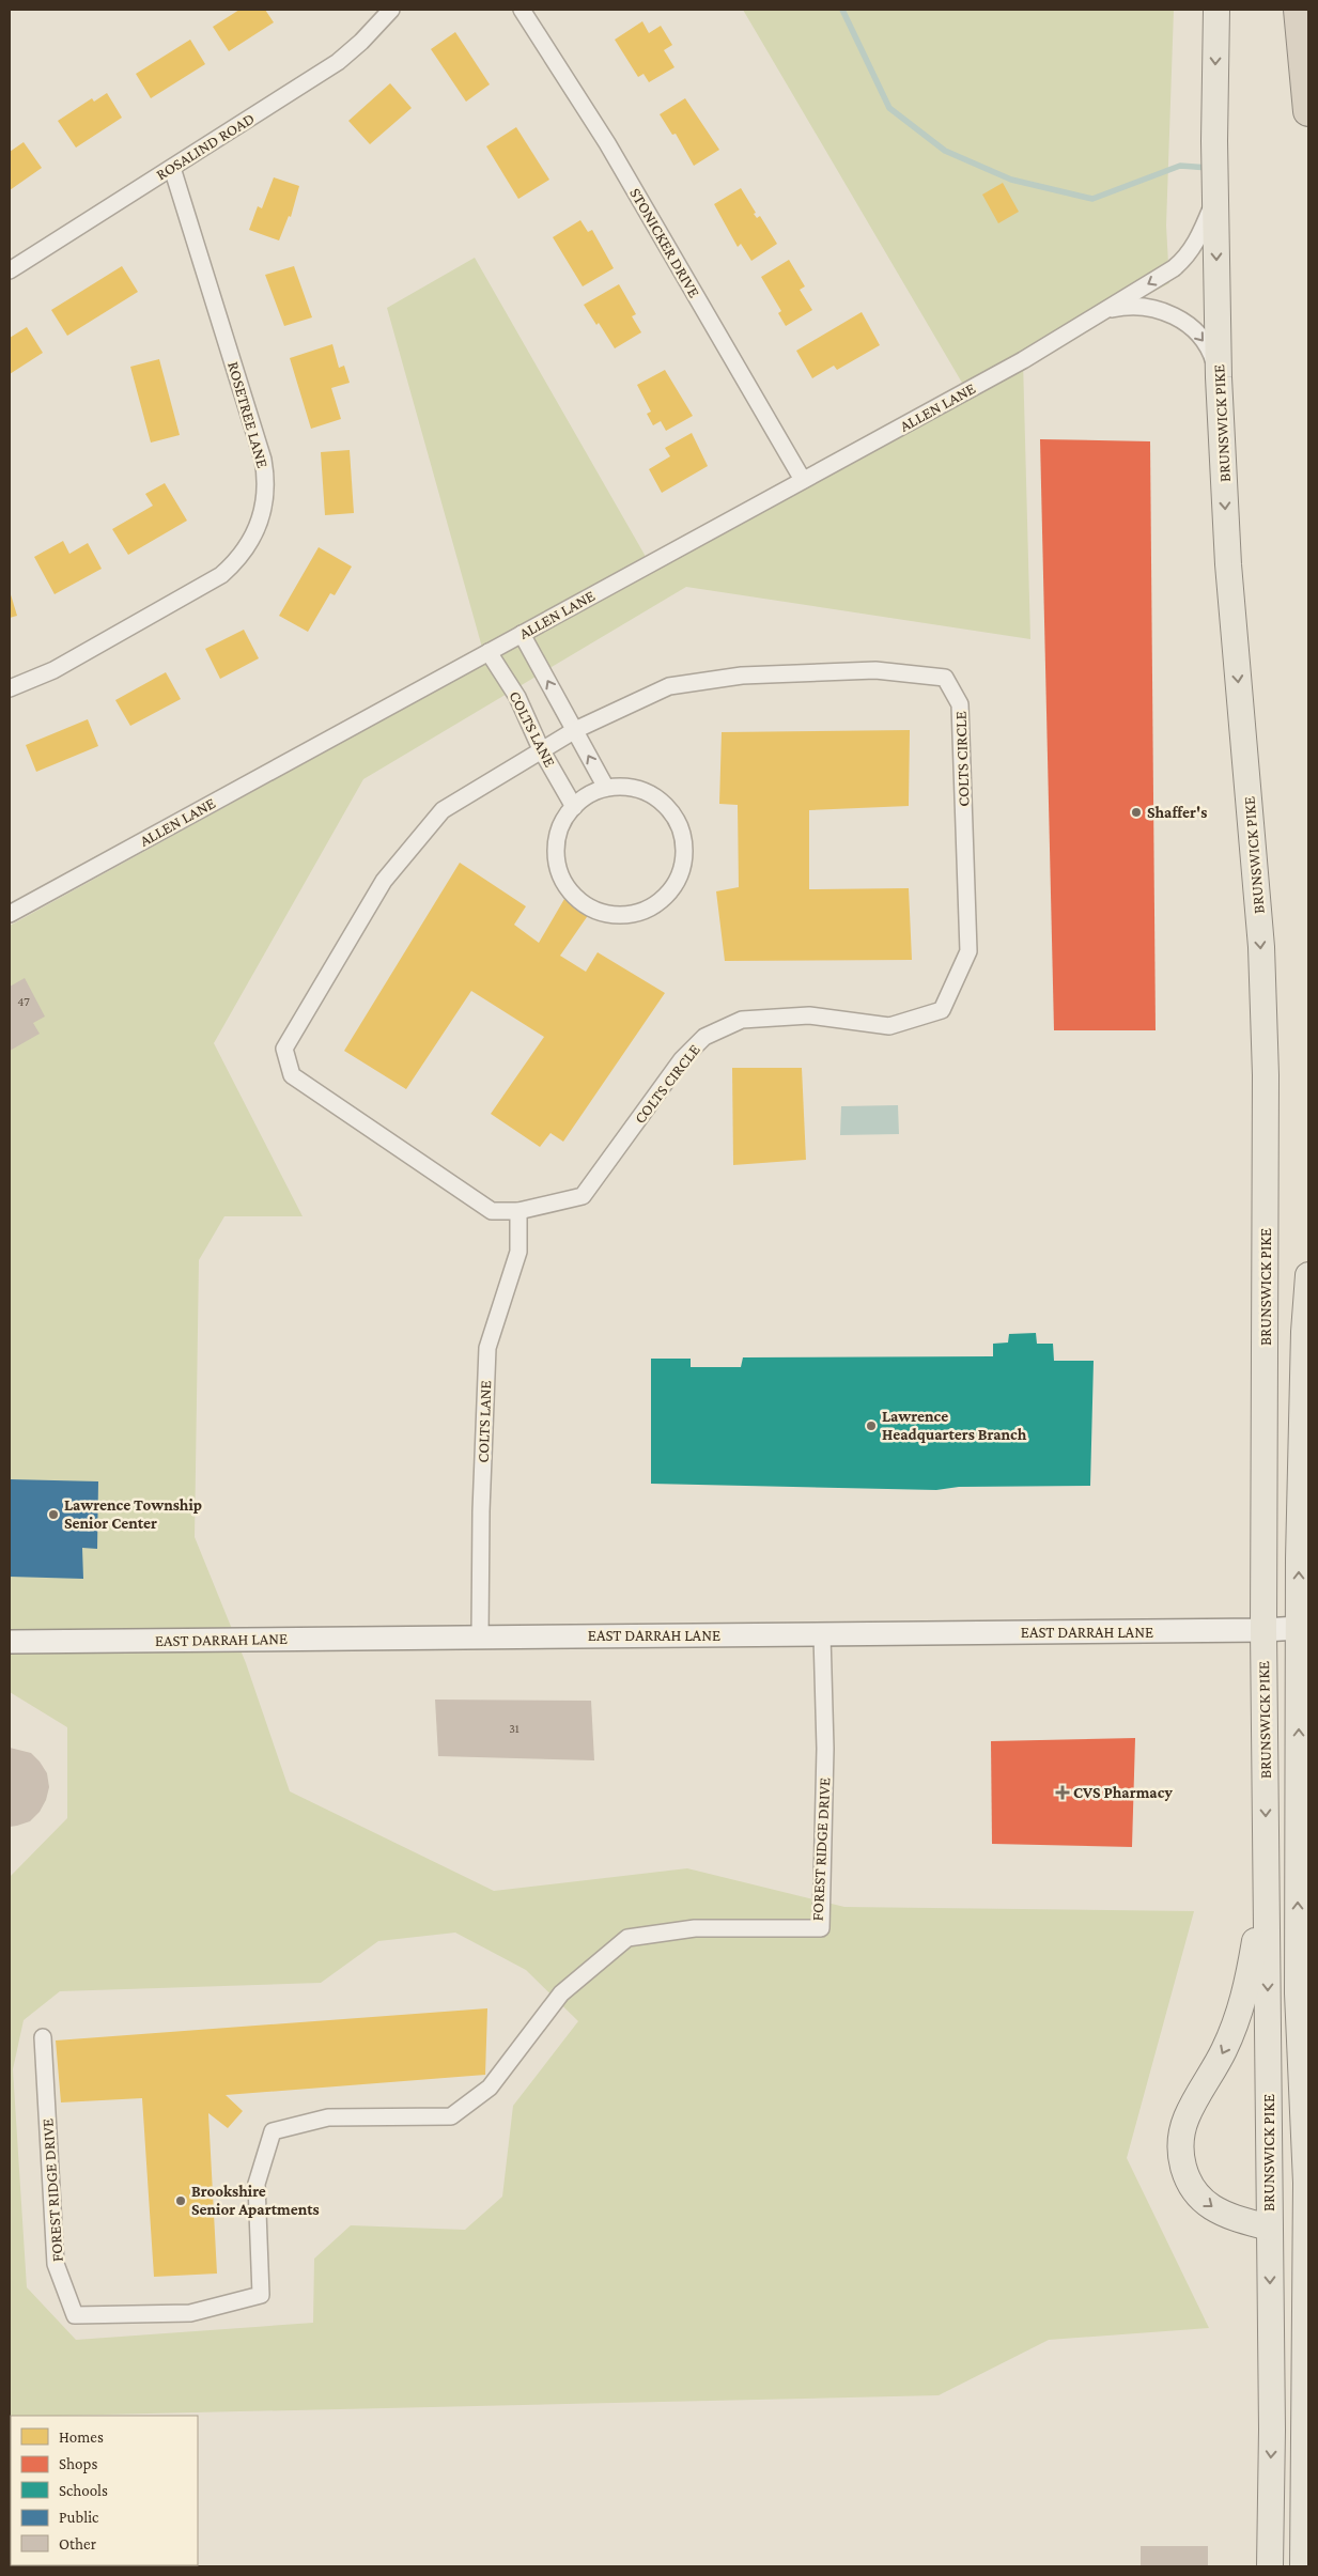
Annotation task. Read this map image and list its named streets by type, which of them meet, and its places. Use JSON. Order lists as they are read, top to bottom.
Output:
{
  "streets": {
    "main road": ["BRUNSWICK PIKE"],
    "street": [
      "ROSALIND ROAD",
      "STONICKER DRIVE",
      "ALLEN LANE",
      "ROSETREE LANE",
      "COLTS LANE",
      "COLTS CIRCLE",
      "EAST DARRAH LANE",
      "FOREST RIDGE DRIVE"
    ]
  },
  "crossings": [
    ["ROSALIND ROAD", "ROSETREE LANE"],
    ["STONICKER DRIVE", "ALLEN LANE"],
    ["ALLEN LANE", "BRUNSWICK PIKE"],
    ["ALLEN LANE", "COLTS LANE"],
    ["BRUNSWICK PIKE", "EAST DARRAH LANE"],
    ["COLTS LANE", "COLTS CIRCLE"],
    ["COLTS LANE", "EAST DARRAH LANE"],
    ["EAST DARRAH LANE", "FOREST RIDGE DRIVE"]
  ],
  "places": {
    "other": [
      "Shaffer's",
      "Lawrence Headquarters Branch",
      "Lawrence Township Senior Center",
      "Brookshire Senior Apartments"
    ],
    "health": ["CVS Pharmacy"]
  },
  "house_numbers": ["47", "31"],
  "legend": [
    "Homes",
    "Shops",
    "Schools",
    "Public",
    "Other"
  ]
}
